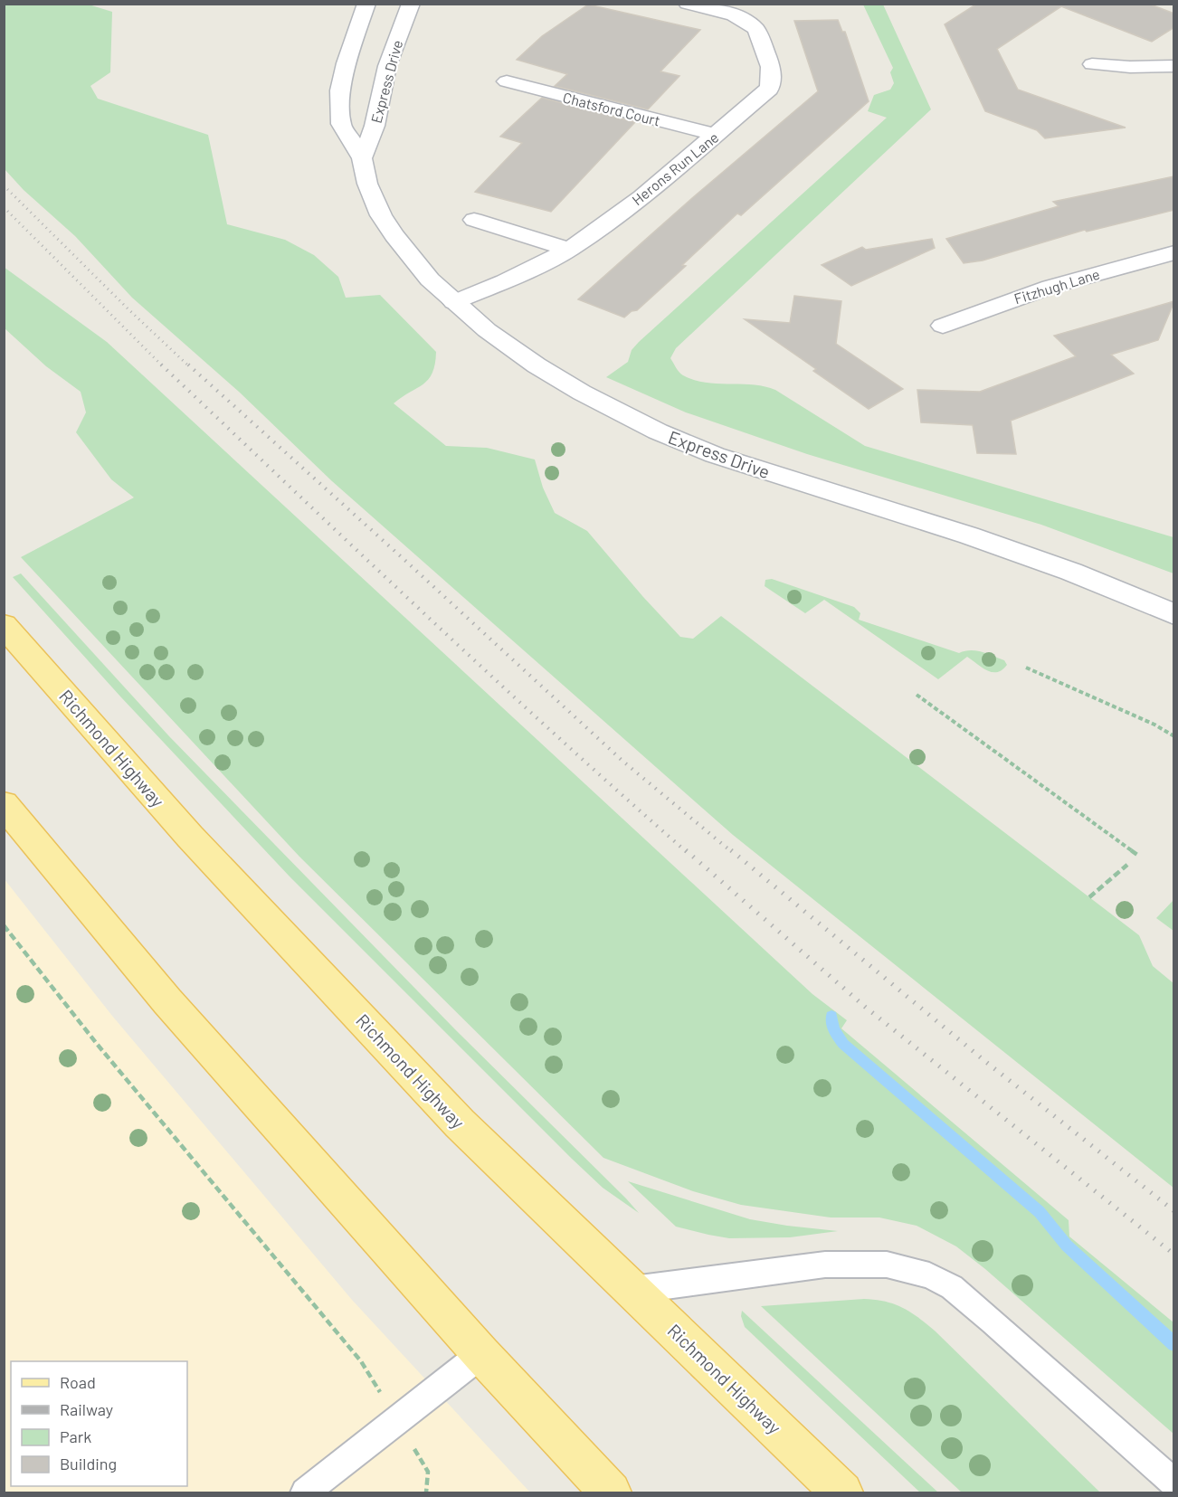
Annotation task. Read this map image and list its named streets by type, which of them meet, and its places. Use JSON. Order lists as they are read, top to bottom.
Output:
{
  "streets": {
    "main road": ["Richmond Highway"],
    "street": [
      "Express Drive",
      "Chatsford Court",
      "Herons Run Lane",
      "Fitzhugh Lane"
    ]
  },
  "crossings": [
    ["Express Drive", "Herons Run Lane"],
    ["Chatsford Court", "Herons Run Lane"]
  ],
  "legend": [
    "Road",
    "Railway",
    "Park",
    "Building"
  ]
}
